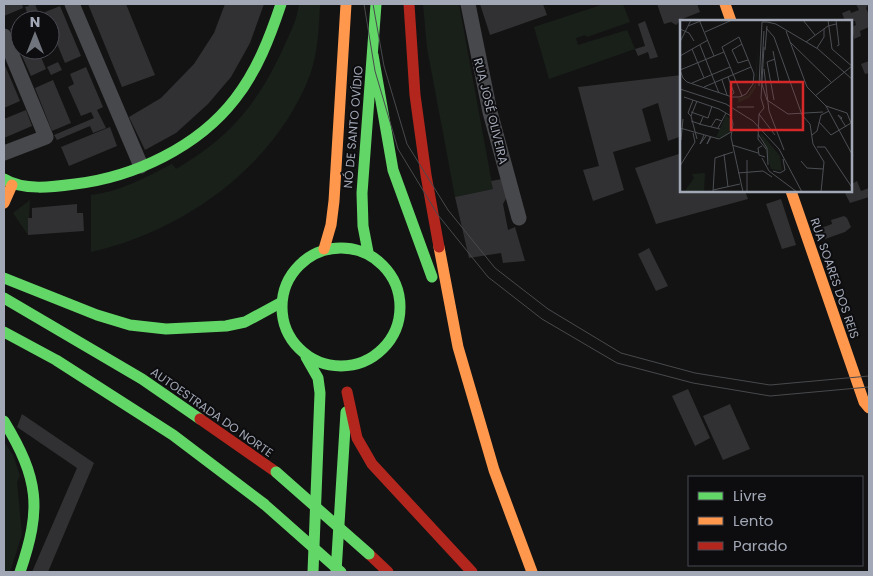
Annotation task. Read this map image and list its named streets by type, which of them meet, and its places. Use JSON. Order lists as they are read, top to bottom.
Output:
{
  "streets": {
    "main road": ["NÓ DE SANTO OVÍDIO", "RUA SOARES DOS REIS", "AUTOESTRADA DO NORTE"],
    "street": ["RUA JOSÉ OLIVEIRA"]
  },
  "legend": ["Livre", "Lento", "Parado"],
  "north": "top"
}
